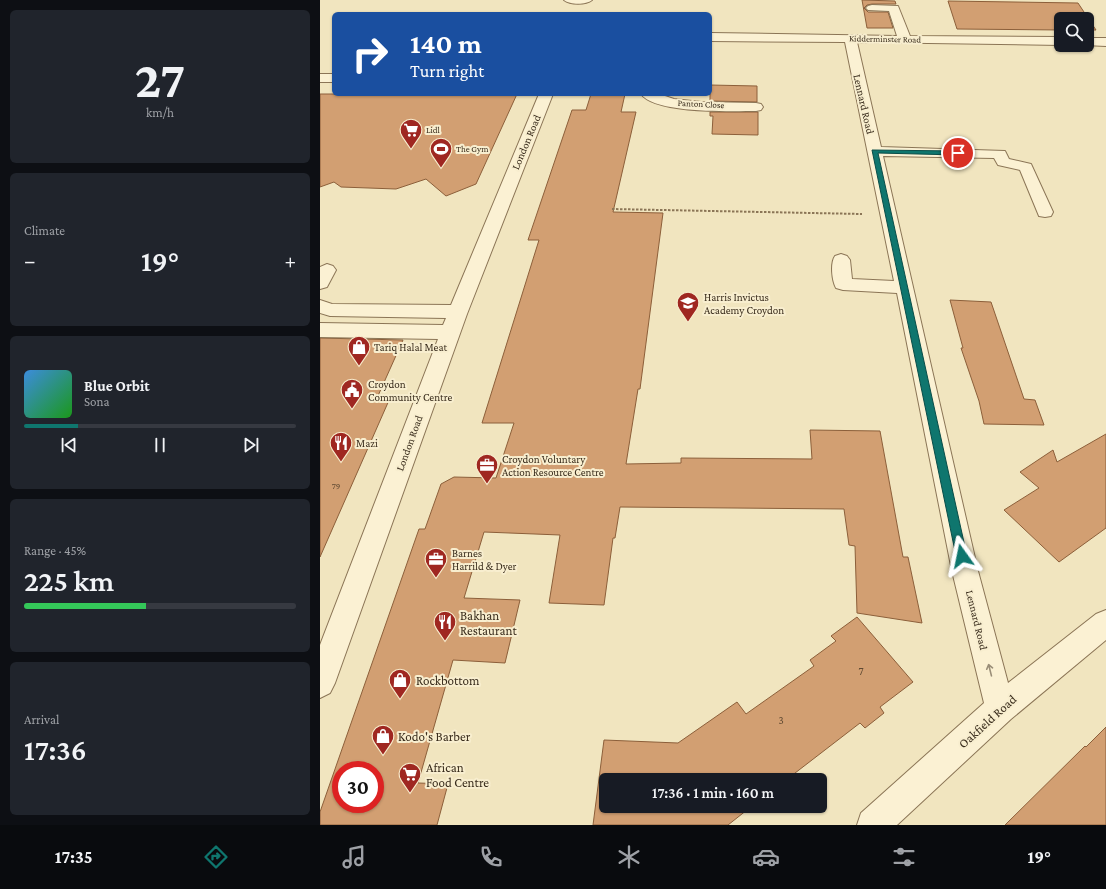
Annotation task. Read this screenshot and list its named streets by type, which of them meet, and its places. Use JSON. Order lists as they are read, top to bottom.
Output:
{
  "streets": {
    "street": [
      "Kidderminster Road",
      "Panton Close",
      "Lennard Road",
      "London Road",
      "Oakfield Road"
    ]
  },
  "crossings": [
    ["Kidderminster Road", "Lennard Road"],
    ["Lennard Road", "Oakfield Road"]
  ],
  "one_way": ["Lennard Road"],
  "places": {
    "supermarket": ["Lidl", "African Food Centre"],
    "sports": ["The Gym"],
    "school or university": ["Harris Invictus Academy Croydon"],
    "shop": ["Tariq Halal Meat", "Rockbottom", "Kodo's Barber"],
    "public building": ["Croydon Community Centre"],
    "restaurant": ["Mazi", "Bakhan Restaurant"],
    "office": ["Croydon Voluntary Action Resource Centre", "Barnes Harrild & Dyer"]
  },
  "house_numbers": ["79", "7", "3"],
  "page": {
    "tile": [
      ["27", "km/h"],
      "Climate",
      ["Range · 45%", "225 km"],
      ["Arrival", "17:36"]
    ],
    "turn": ["140 m", "Turn right"],
    "heat": ["−", "19°", "+"],
    "song": ["Blue Orbit", "Sona"],
    "limit": "30",
    "trip": "17:36 · 1 min · 160 m",
    "tabs": ["17:35", "19°"]
  }
}
